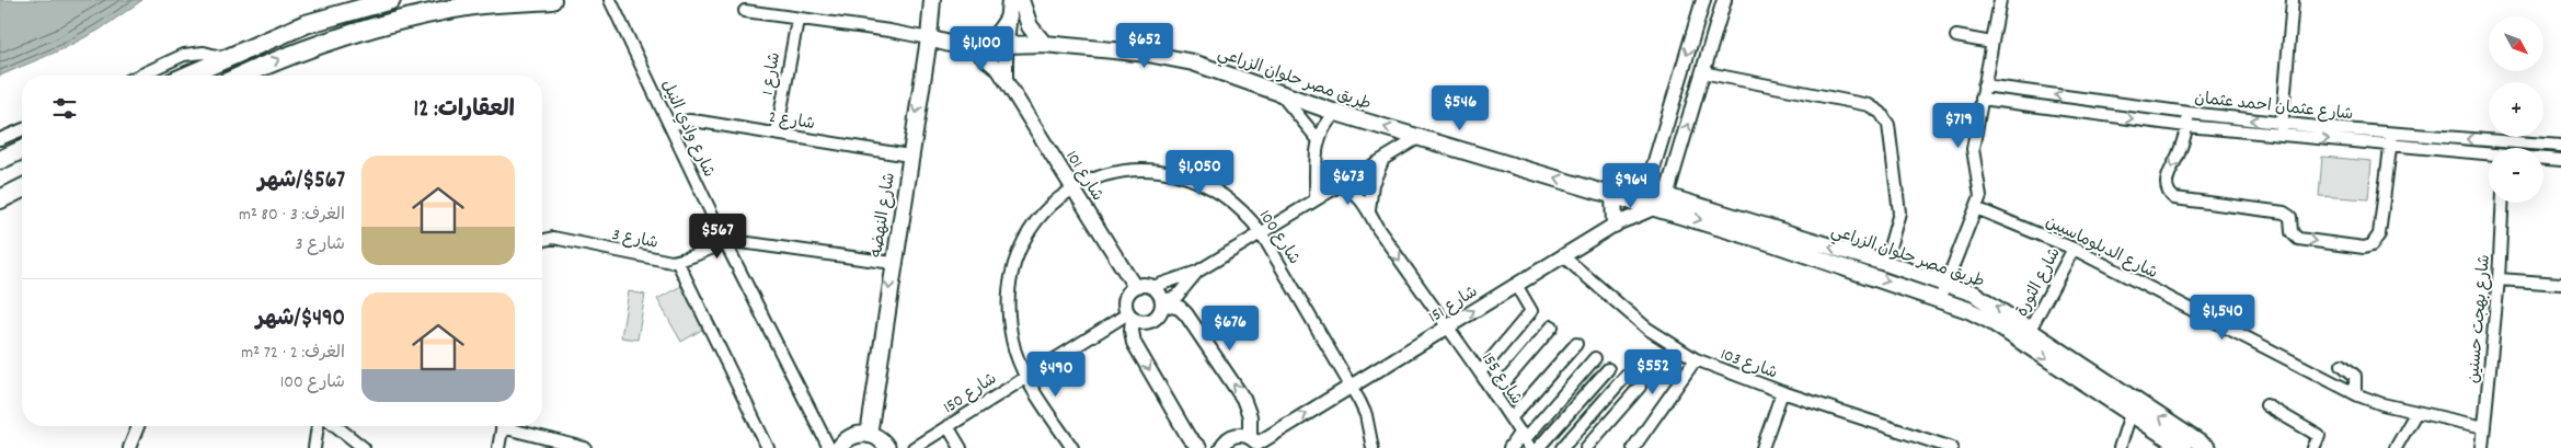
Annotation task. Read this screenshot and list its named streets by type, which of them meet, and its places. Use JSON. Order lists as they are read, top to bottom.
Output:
{
  "streets": {
    "main road": ["طريق مصر حلوان الزراعي", "شارع النهضه"],
    "street": [
      "شارع 1",
      "شارع عثمان احمد عثمان",
      "شارع 2",
      "شارع وادي النيل",
      "شارع 101",
      "شارع 100",
      "شارع 3",
      "شارع الدبلوماسيين",
      "شارع الثورة",
      "شارع 151",
      "شارع بهجت حسنين",
      "شارع 103",
      "شارع 155",
      "شارع 150"
    ]
  },
  "crossings": [
    ["شارع 1", "شارع 2"],
    ["طريق مصر حلوان الزراعي", "شارع 101"],
    ["طريق مصر حلوان الزراعي", "شارع الثورة"],
    ["طريق مصر حلوان الزراعي", "شارع 151"],
    ["شارع 2", "شارع وادي النيل"],
    ["شارع 2", "شارع النهضه"],
    ["شارع وادي النيل", "شارع 3"],
    ["شارع 101", "شارع 100"],
    ["شارع 101", "شارع 150"],
    ["شارع النهضه", "شارع 3"],
    ["شارع 100", "شارع 151"],
    ["شارع 100", "شارع 150"],
    ["شارع الدبلوماسيين", "شارع الثورة"],
    ["شارع الدبلوماسيين", "شارع بهجت حسنين"],
    ["شارع 151", "شارع 103"],
    ["شارع 151", "شارع 155"]
  ],
  "one_way": ["شارع النهضه", "شارع 155"],
  "north": "bottom right",
  "page": {
    "map_buttons": ["+", "−"],
    "price": [
      "$652",
      "$1,100",
      "$546",
      "$719",
      "$1,050",
      "$673",
      "$964",
      "$567",
      "$1,540",
      "$676",
      "$552",
      "$490"
    ],
    "heading": "العقارات: 12",
    "list": [
      {
        "name": "$567/شهر",
        "note": "الغرف: 3 · 80 m² · شارع 3"
      },
      {
        "name": "$490/شهر",
        "note": "الغرف: 2 · 72 m² · شارع 100"
      }
    ]
  }
}
